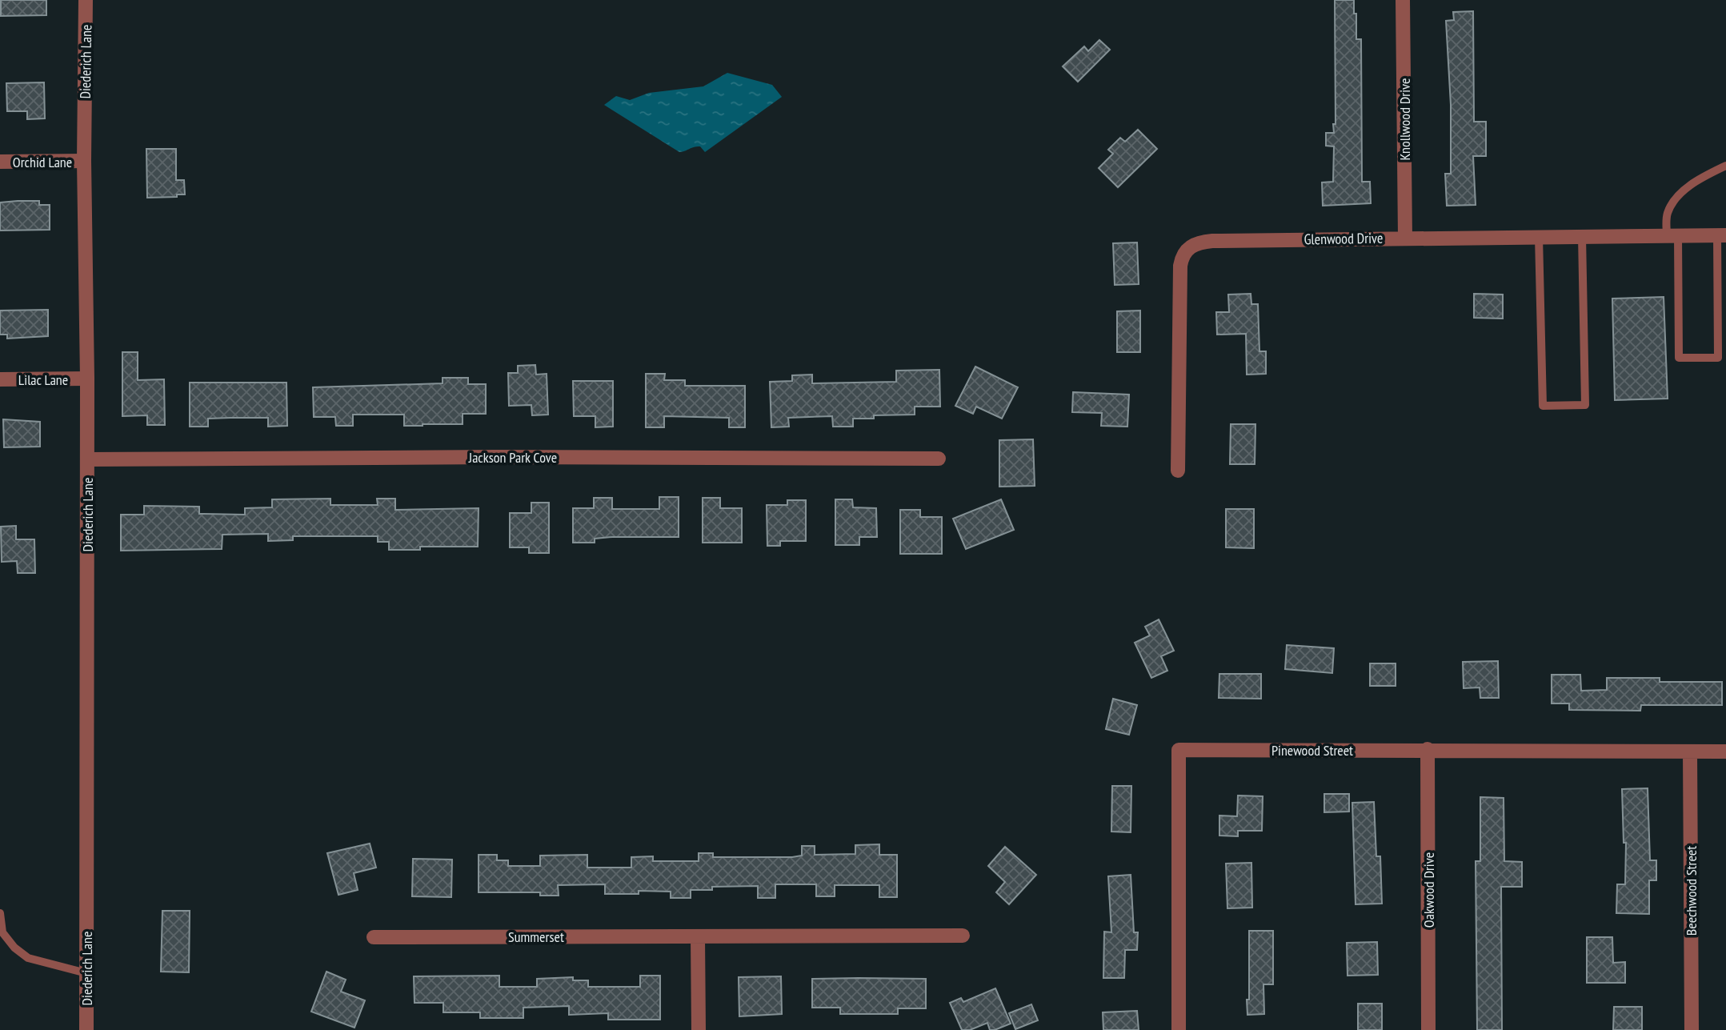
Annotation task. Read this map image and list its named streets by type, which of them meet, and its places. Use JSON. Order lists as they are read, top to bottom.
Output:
{
  "streets": {
    "street": [
      "Diederich Lane",
      "Knollwood Drive",
      "Orchid Lane",
      "Glenwood Drive",
      "Lilac Lane",
      "Jackson Park Cove",
      "Pinewood Street",
      "Oakwood Drive",
      "Beechwood Street",
      "Summerset"
    ]
  },
  "crossings": [
    ["Diederich Lane", "Orchid Lane"],
    ["Diederich Lane", "Lilac Lane"],
    ["Diederich Lane", "Jackson Park Cove"],
    ["Knollwood Drive", "Glenwood Drive"],
    ["Pinewood Street", "Oakwood Drive"],
    ["Pinewood Street", "Beechwood Street"]
  ]
}
